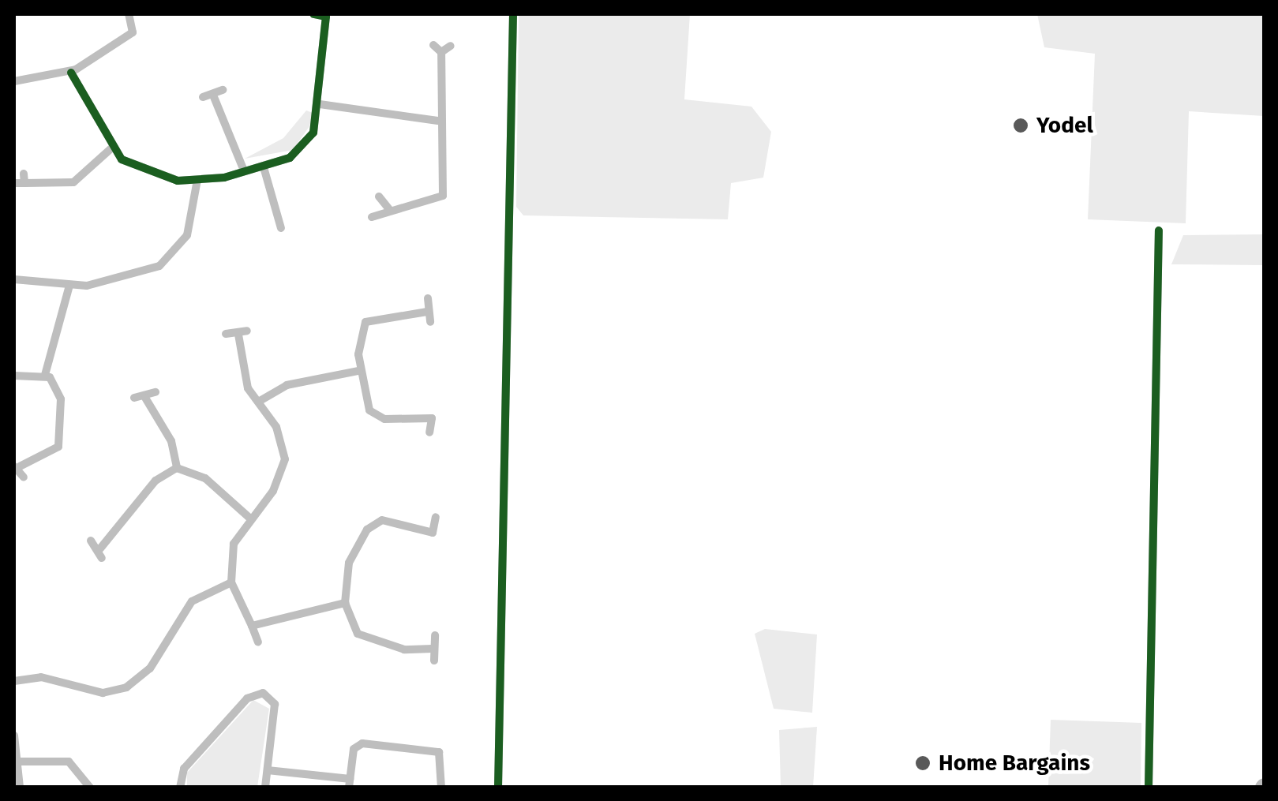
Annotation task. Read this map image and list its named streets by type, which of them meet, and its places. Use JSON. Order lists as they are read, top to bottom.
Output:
{
  "places": ["Yodel", "Home Bargains"]
}
